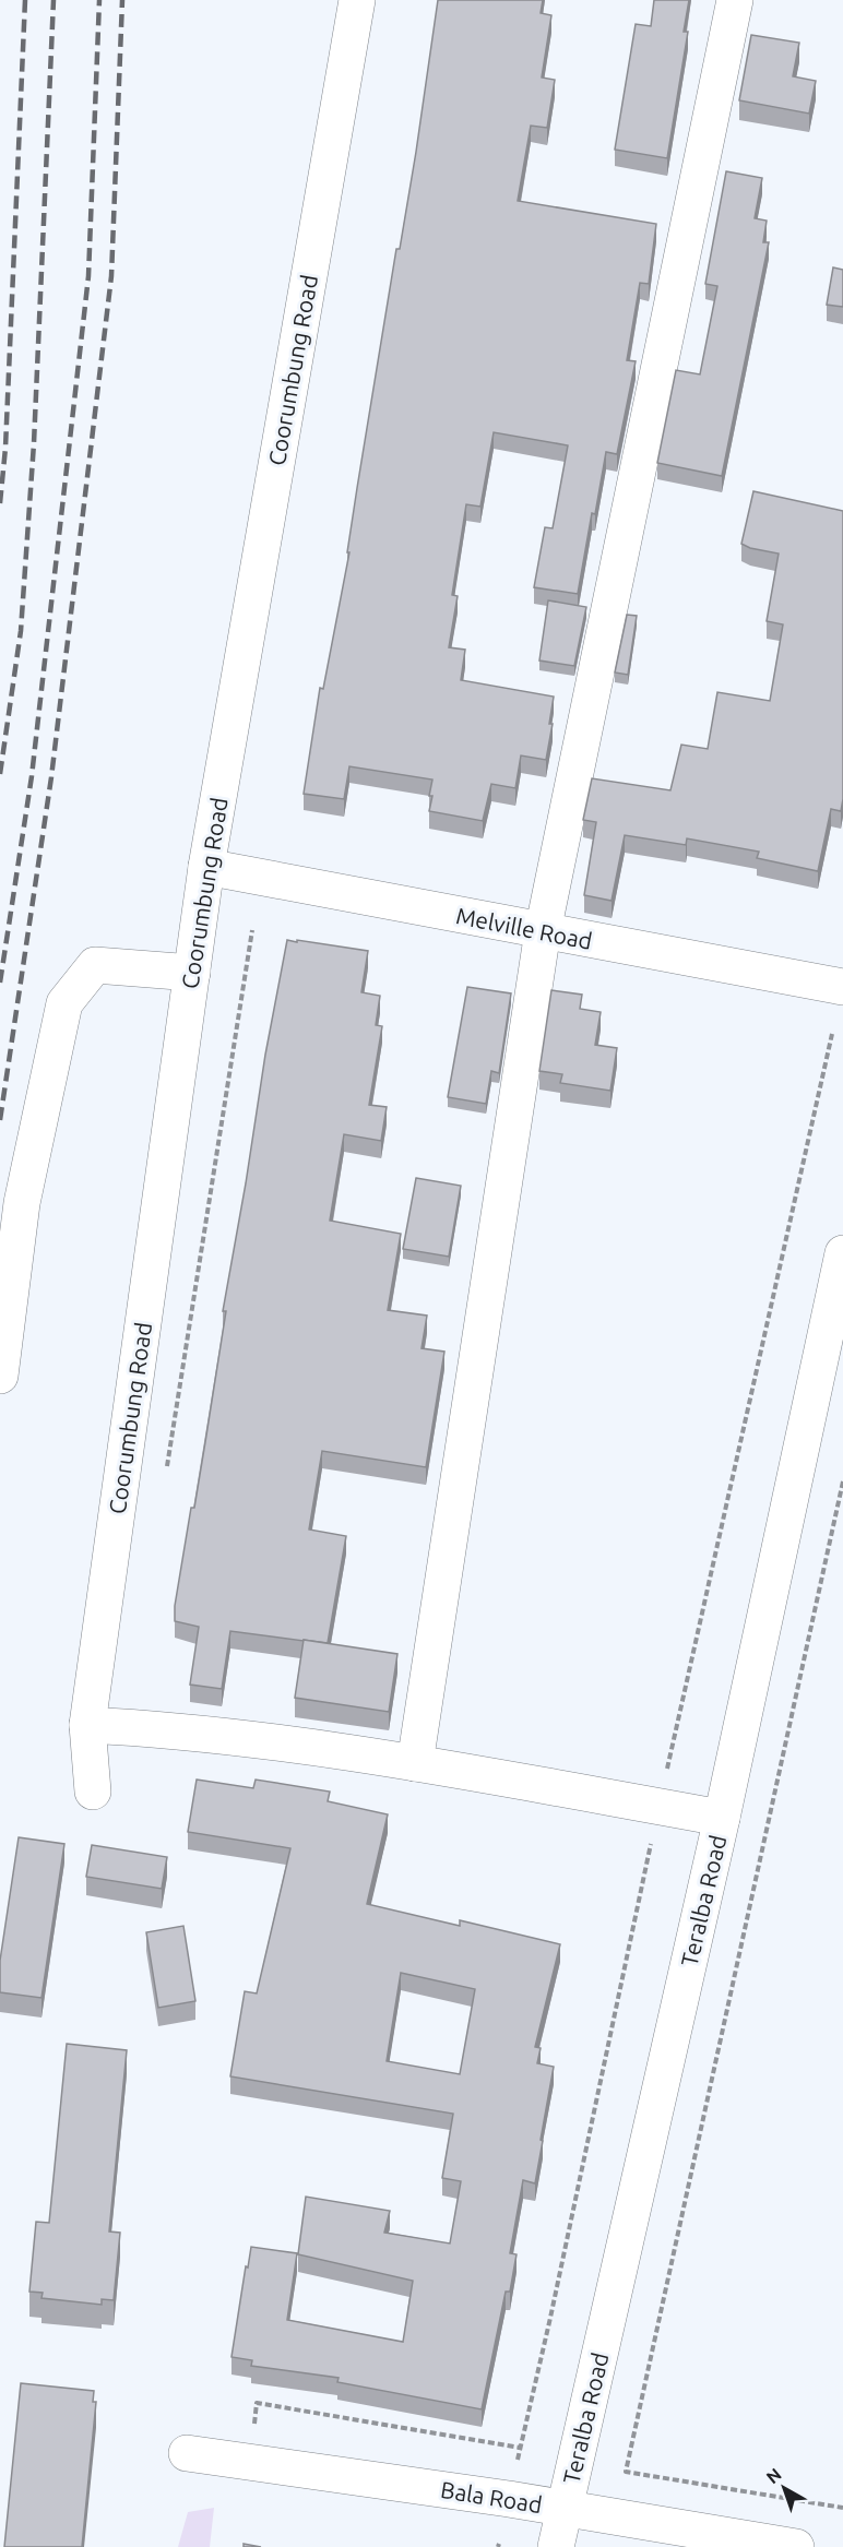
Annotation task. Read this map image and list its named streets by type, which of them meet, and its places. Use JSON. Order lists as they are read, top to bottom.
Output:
{
  "streets": {
    "street": [
      "Coorumbung Road",
      "Melville Road",
      "Teralba Road",
      "Bala Road"
    ]
  },
  "crossings": [
    ["Coorumbung Road", "Melville Road"],
    ["Teralba Road", "Bala Road"]
  ],
  "north": "top left"
}
